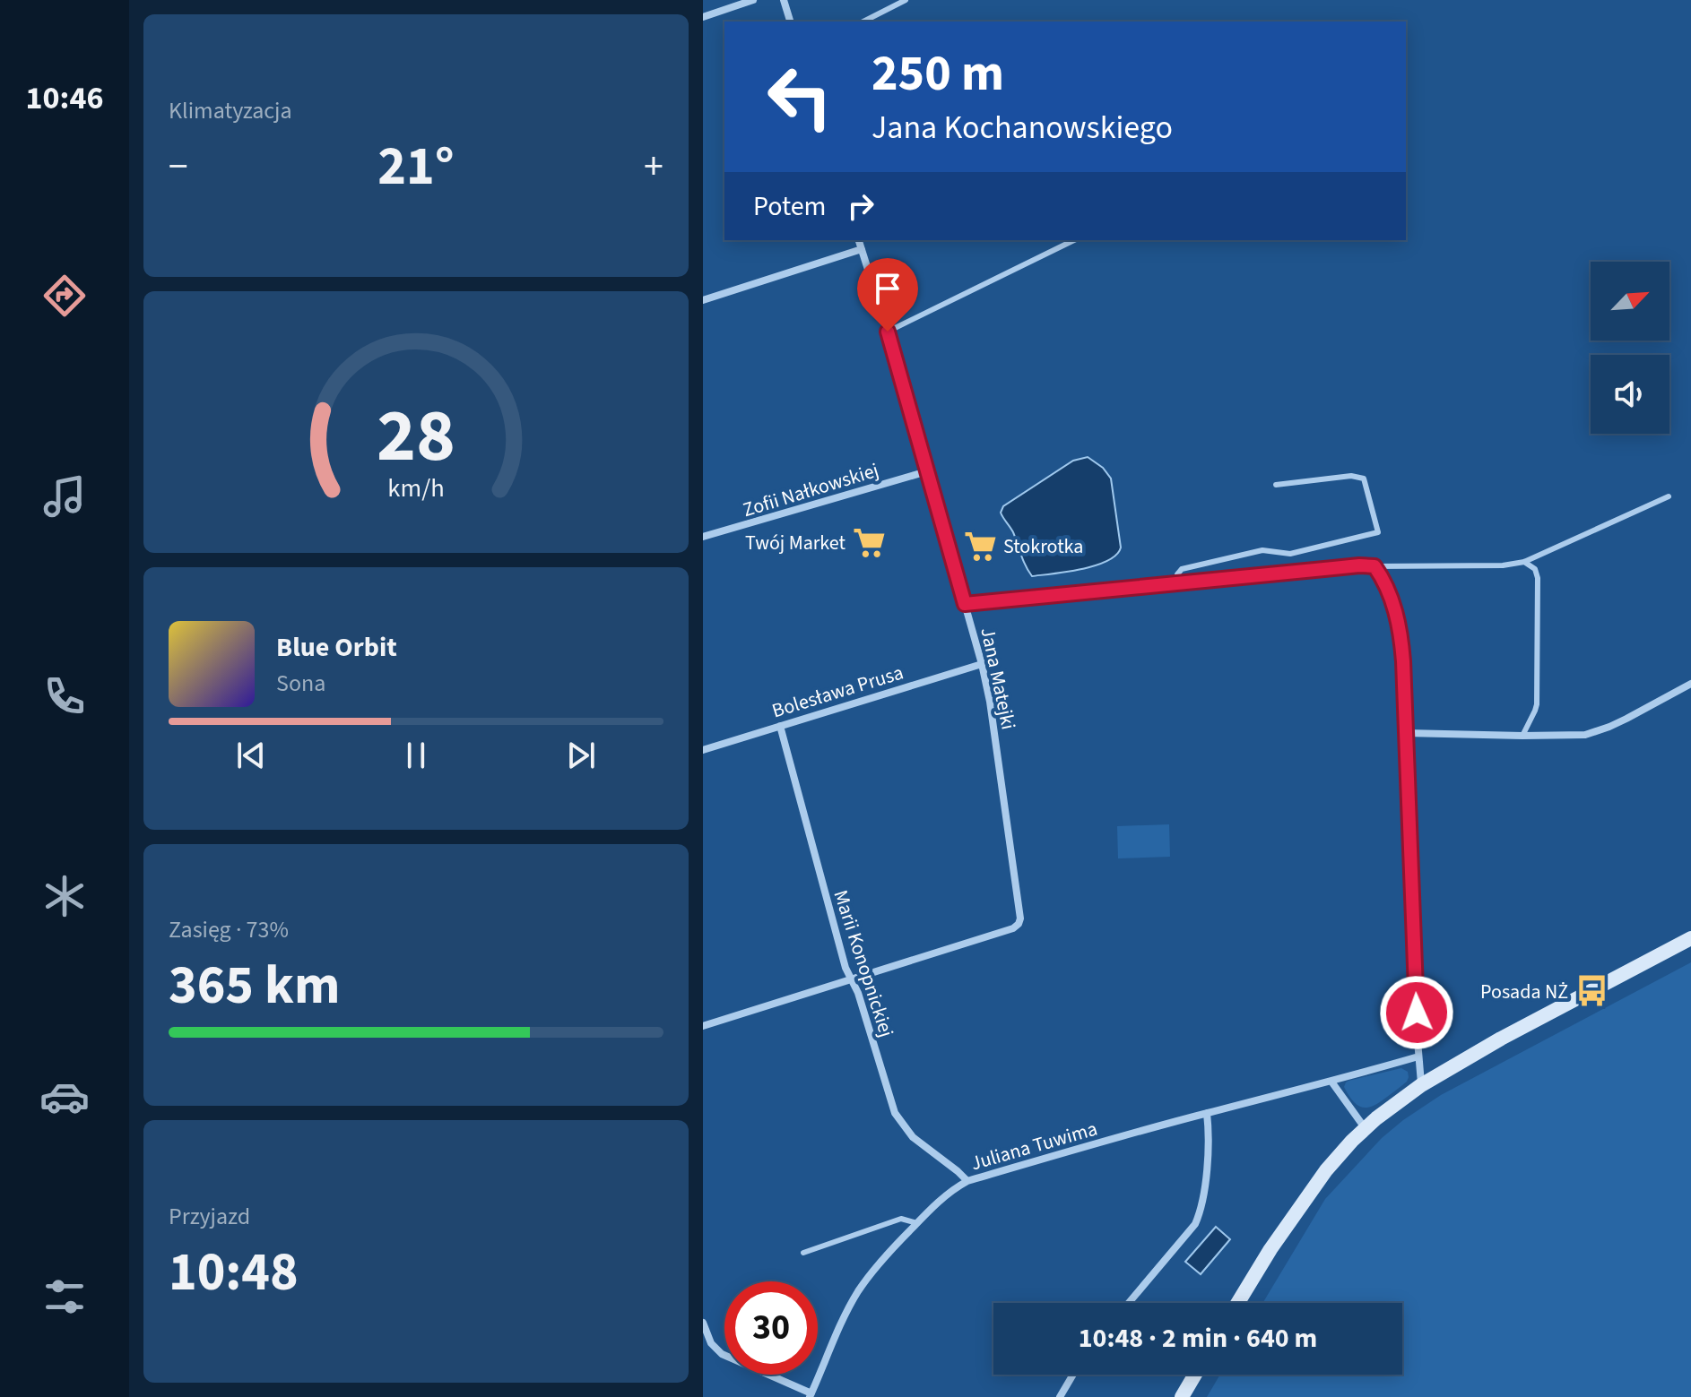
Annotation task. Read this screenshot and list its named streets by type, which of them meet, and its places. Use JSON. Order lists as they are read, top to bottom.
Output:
{
  "streets": {
    "street": [
      "Zofii Nałkowskiej",
      "Jana Matejki",
      "Bolesława Prusa",
      "Marii Konopnickiej",
      "Juliana Tuwima"
    ]
  },
  "crossings": [
    ["Zofii Nałkowskiej", "Jana Matejki"],
    ["Jana Matejki", "Bolesława Prusa"],
    ["Jana Matejki", "Marii Konopnickiej"],
    ["Bolesława Prusa", "Marii Konopnickiej"],
    ["Marii Konopnickiej", "Juliana Tuwima"]
  ],
  "places": {
    "supermarket": ["Twój Market", "Stokrotka"],
    "bus stop": ["Posada NŻ"]
  },
  "north": "top right",
  "page": {
    "tabs": "10:46",
    "tile": [
      "Klimatyzacja",
      ["Zasięg · 73%", "365 km"],
      ["Przyjazd", "10:48"]
    ],
    "turn": ["250 m", "Jana Kochanowskiego"],
    "heat": ["−", "21°", "+"],
    "then": "Potem",
    "song": ["Blue Orbit", "Sona"],
    "limit": "30",
    "trip": "10:48 · 2 min · 640 m",
    "gauge": ["28", "km/h"]
  }
}
